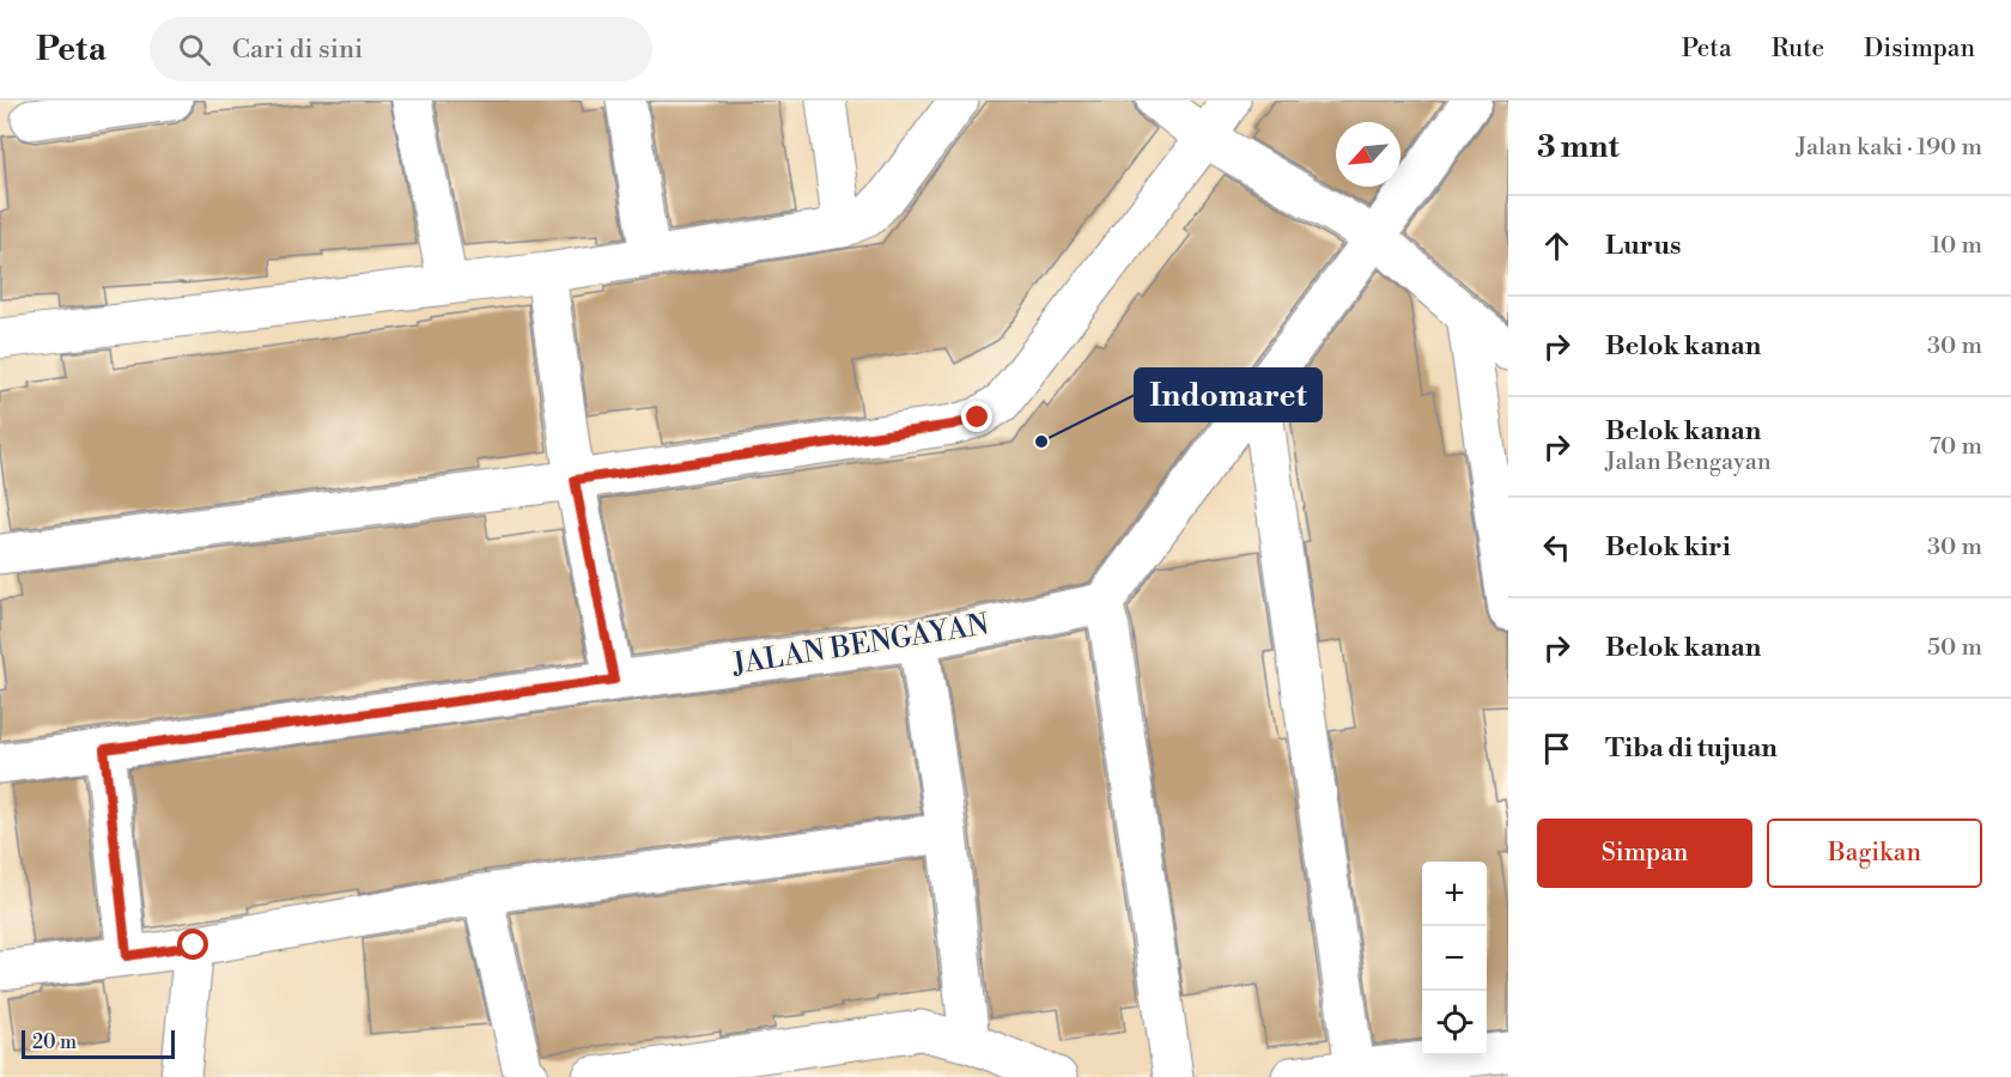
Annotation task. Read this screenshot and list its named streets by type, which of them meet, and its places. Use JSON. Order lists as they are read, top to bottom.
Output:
{
  "streets": {
    "street": ["JALAN BENGAYAN"]
  },
  "places": ["Indomaret"],
  "scale_bar": "20 m",
  "north": "bottom left",
  "page": {
    "header": "Peta",
    "search": "Cari di sini",
    "nav": ["Peta", "Rute", "Disimpan"],
    "heading": ["3 mnt", "Jalan kaki · 190 m"],
    "list": [
      ["Lurus", "10 m"],
      ["Belok kanan", "30 m"],
      ["Belok kanan", "Jalan Bengayan", "70 m"],
      ["Belok kiri", "30 m"],
      ["Belok kanan", "50 m"],
      "Tiba di tujuan"
    ],
    "buttons": ["Simpan", "Bagikan"],
    "map_buttons": ["+", "−"],
    "scale": "20 m"
  }
}
